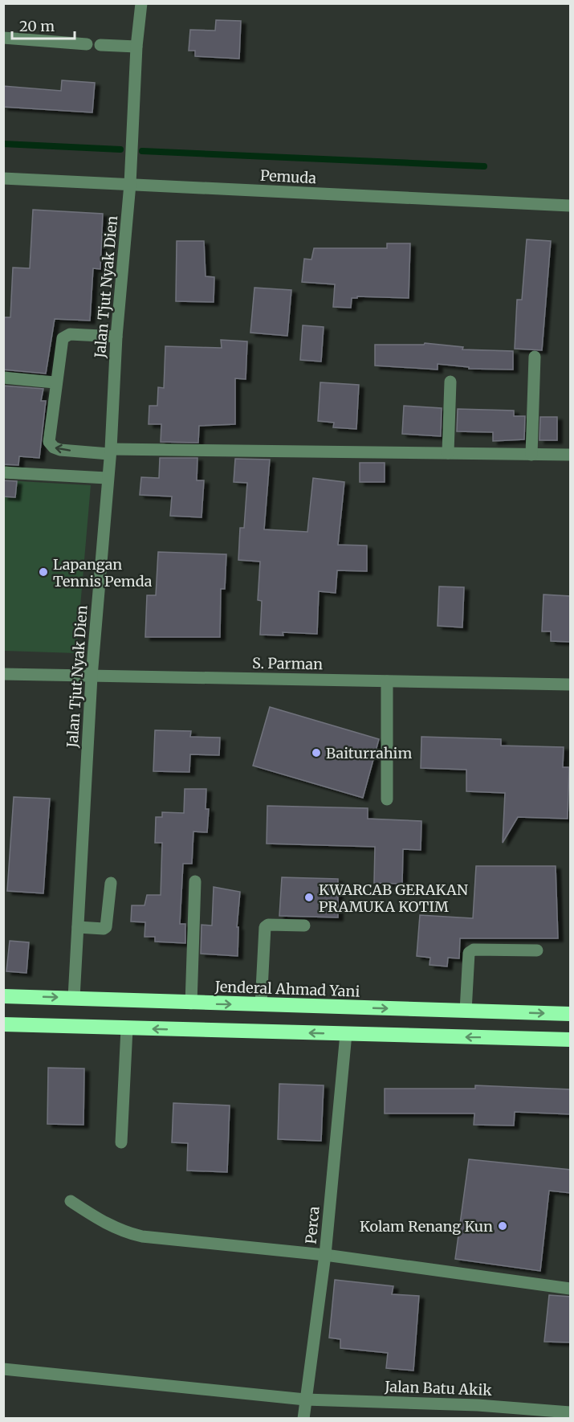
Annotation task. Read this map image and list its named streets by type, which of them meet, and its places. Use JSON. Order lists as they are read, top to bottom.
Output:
{
  "streets": {
    "highway": ["Jenderal Ahmad Yani"],
    "street": [
      "Pemuda",
      "Jalan Tjut Nyak Dien",
      "S. Parman",
      "Perca",
      "Jalan Batu Akik"
    ]
  },
  "crossings": [
    ["Pemuda", "Jalan Tjut Nyak Dien"],
    ["Jalan Tjut Nyak Dien", "S. Parman"],
    ["Jalan Tjut Nyak Dien", "Jenderal Ahmad Yani"],
    ["Perca", "Jalan Batu Akik"]
  ],
  "places": [
    "Lapangan Tennis Pemda",
    "Baiturrahim",
    "KWARCAB GERAKAN PRAMUKA KOTIM",
    "Kolam Renang Kun"
  ],
  "scale_bar": "20 m"
}
